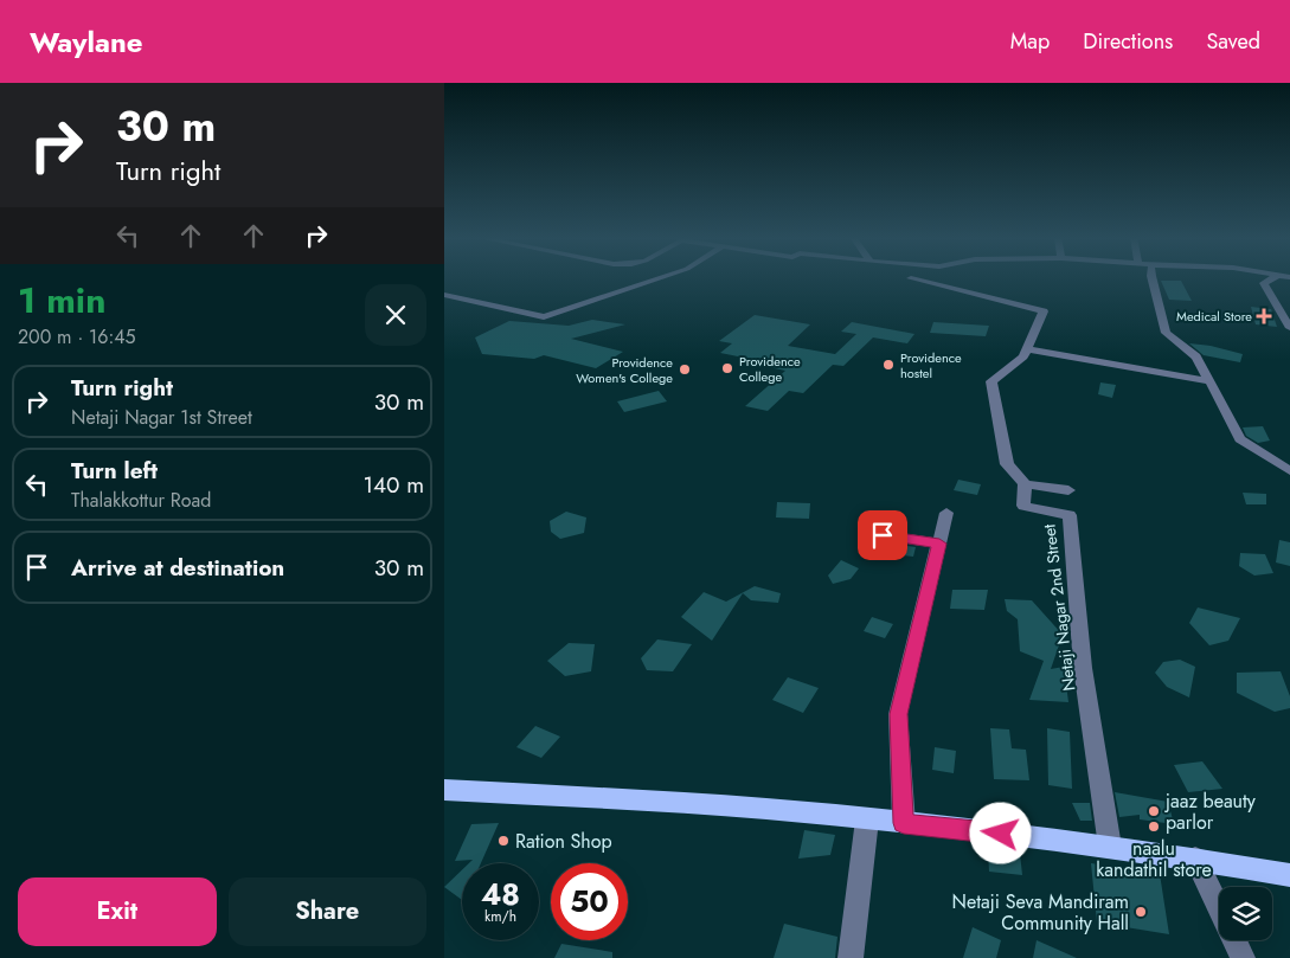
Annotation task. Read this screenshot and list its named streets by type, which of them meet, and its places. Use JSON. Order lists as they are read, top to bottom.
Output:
{
  "streets": {
    "street": ["Netaji Nagar 2nd Street"]
  },
  "places": {
    "health": ["Medical Store"],
    "other": [
      "Providence hostel",
      "Providence College",
      "Providence Women's College",
      "jaaz beauty parlor",
      "naalu kandathil store",
      "Ration Shop",
      "Netaji Seva Mandiram Community Hall"
    ]
  },
  "page": {
    "header": "Waylane",
    "nav": ["Map", "Directions", "Saved"],
    "turn": ["30 m", "Turn right"],
    "heading": ["1 min", "200 m · 16:45"],
    "list": [
      {
        "name": "Turn right",
        "note": "Netaji Nagar 1st Street",
        "value": "30 m"
      },
      {
        "name": "Turn left",
        "note": "Thalakkottur Road",
        "value": "140 m"
      },
      {
        "name": "Arrive at destination",
        "value": "30 m"
      }
    ],
    "speed": "48 km/h",
    "limit": "50",
    "buttons": ["Exit", "Share"]
  }
}
